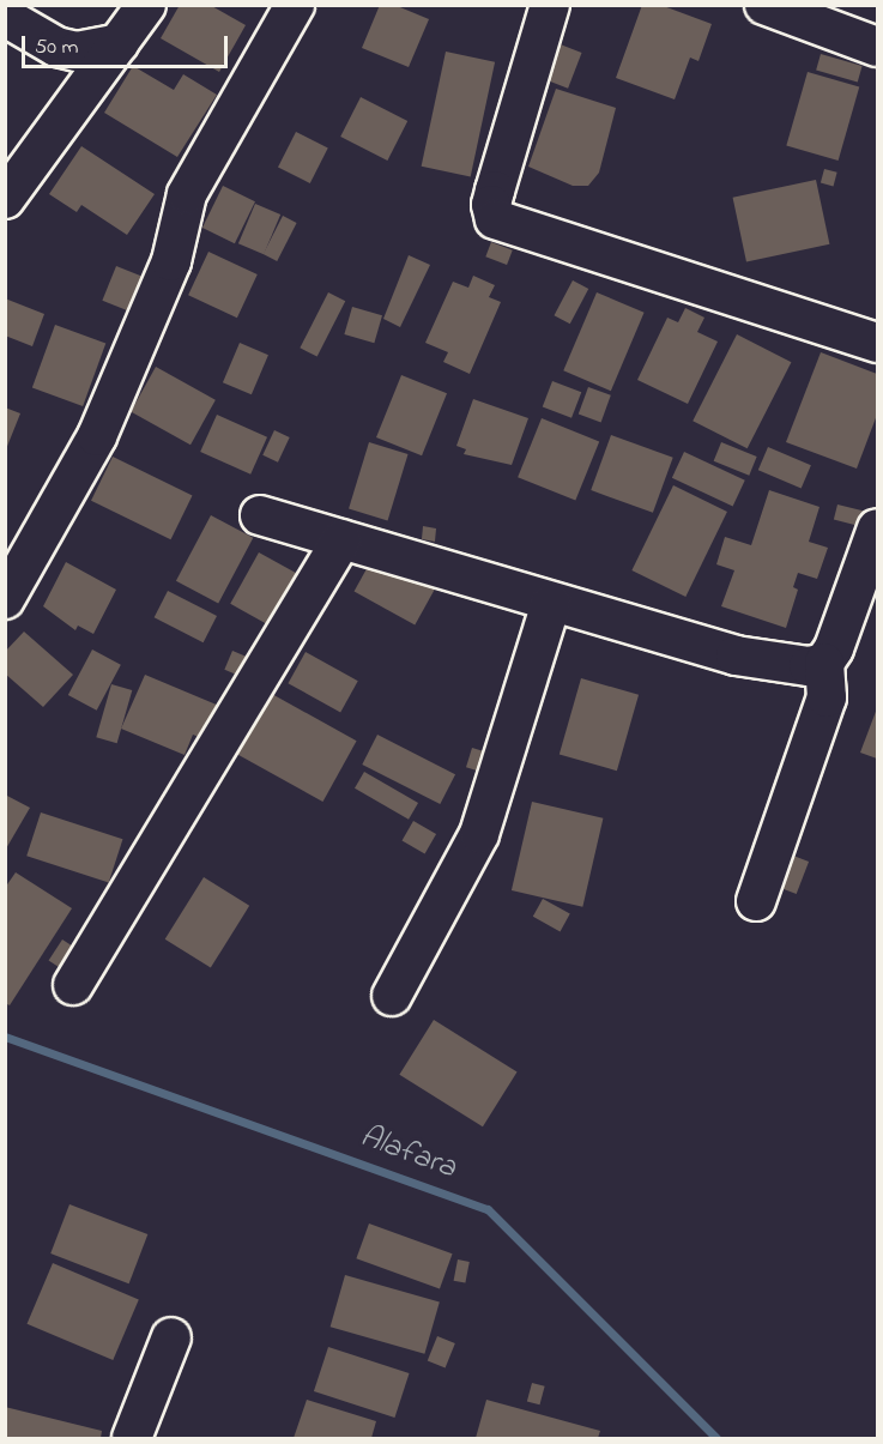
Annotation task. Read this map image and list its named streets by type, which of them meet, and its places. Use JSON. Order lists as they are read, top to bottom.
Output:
{
  "water": ["Alafara"],
  "scale_bar": "50 m"
}
